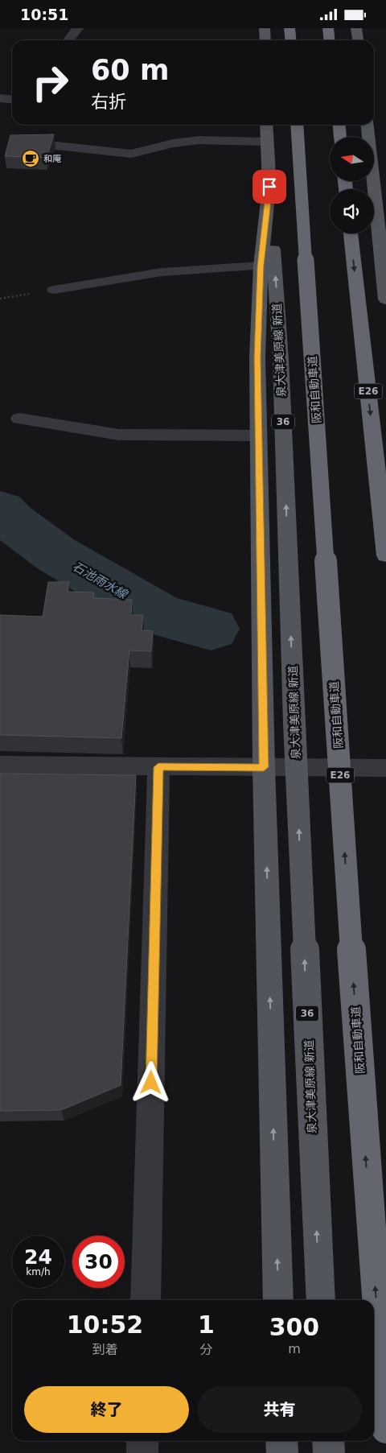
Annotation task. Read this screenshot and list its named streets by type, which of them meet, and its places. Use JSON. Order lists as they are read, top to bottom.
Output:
{
  "streets": {
    "highway": ["阪和自動車道", "E26"],
    "main road": ["泉大津美原線 新道", "36"]
  },
  "crossings": [
    ["泉大津美原線 新道", "36"]
  ],
  "one_way": ["阪和自動車道"],
  "water": ["石池雨水線"],
  "places": {
    "cafe": ["和庵"]
  },
  "north": "left",
  "page": {
    "status": "10:51",
    "turn": ["60 m", "右折"],
    "speed": "24 km/h",
    "limit": "30",
    "eta": [
      "10:52",
      "到着",
      "1",
      "分",
      "300",
      "m"
    ],
    "buttons": ["終了", "共有"]
  }
}
